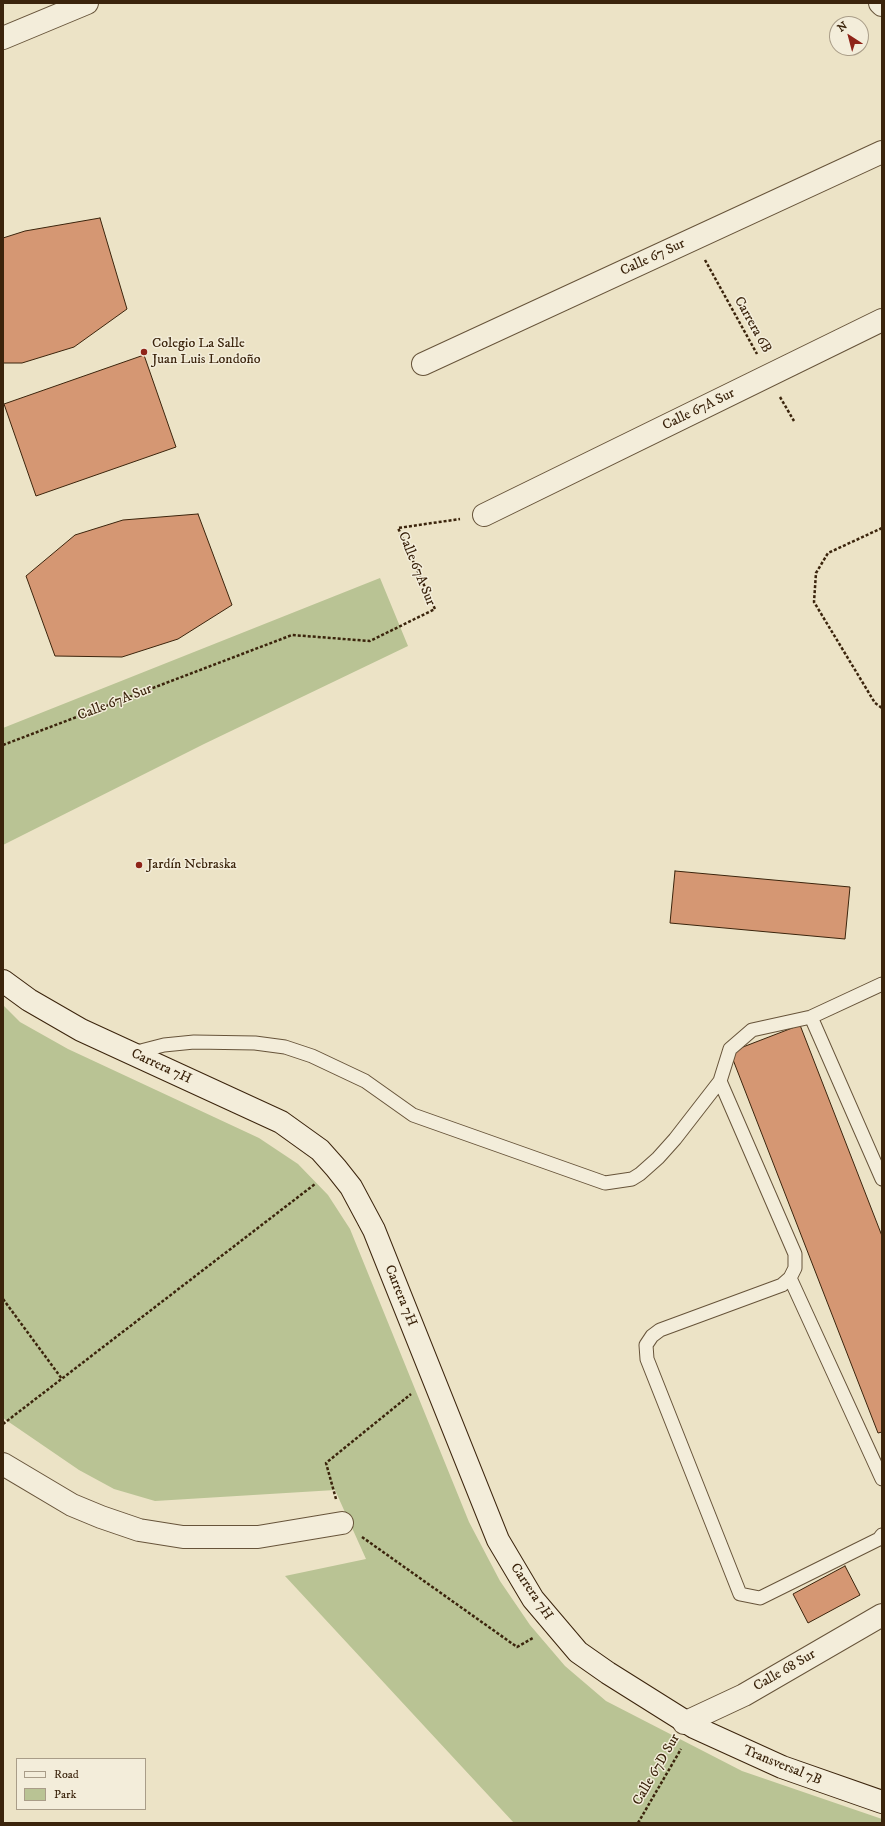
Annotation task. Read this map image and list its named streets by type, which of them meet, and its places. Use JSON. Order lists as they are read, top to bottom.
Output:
{
  "streets": {
    "street": [
      "Calle 67 Sur",
      "Calle 67A Sur",
      "Carrera 7H",
      "Calle 68 Sur",
      "Transversal 7B"
    ],
    "path": ["Carrera 6B", "Calle 67D Sur"]
  },
  "crossings": [
    ["Calle 67 Sur", "Carrera 6B"],
    ["Carrera 6B", "Calle 67A Sur"],
    ["Carrera 7H", "Calle 68 Sur"],
    ["Carrera 7H", "Transversal 7B"],
    ["Carrera 7H", "Calle 67D Sur"],
    ["Calle 68 Sur", "Transversal 7B"],
    ["Calle 68 Sur", "Calle 67D Sur"],
    ["Transversal 7B", "Calle 67D Sur"]
  ],
  "places": ["Colegio La Salle Juan Luis Londoño", "Jardín Nebraska"],
  "legend": ["Road", "Park"],
  "north": "top left"
}
